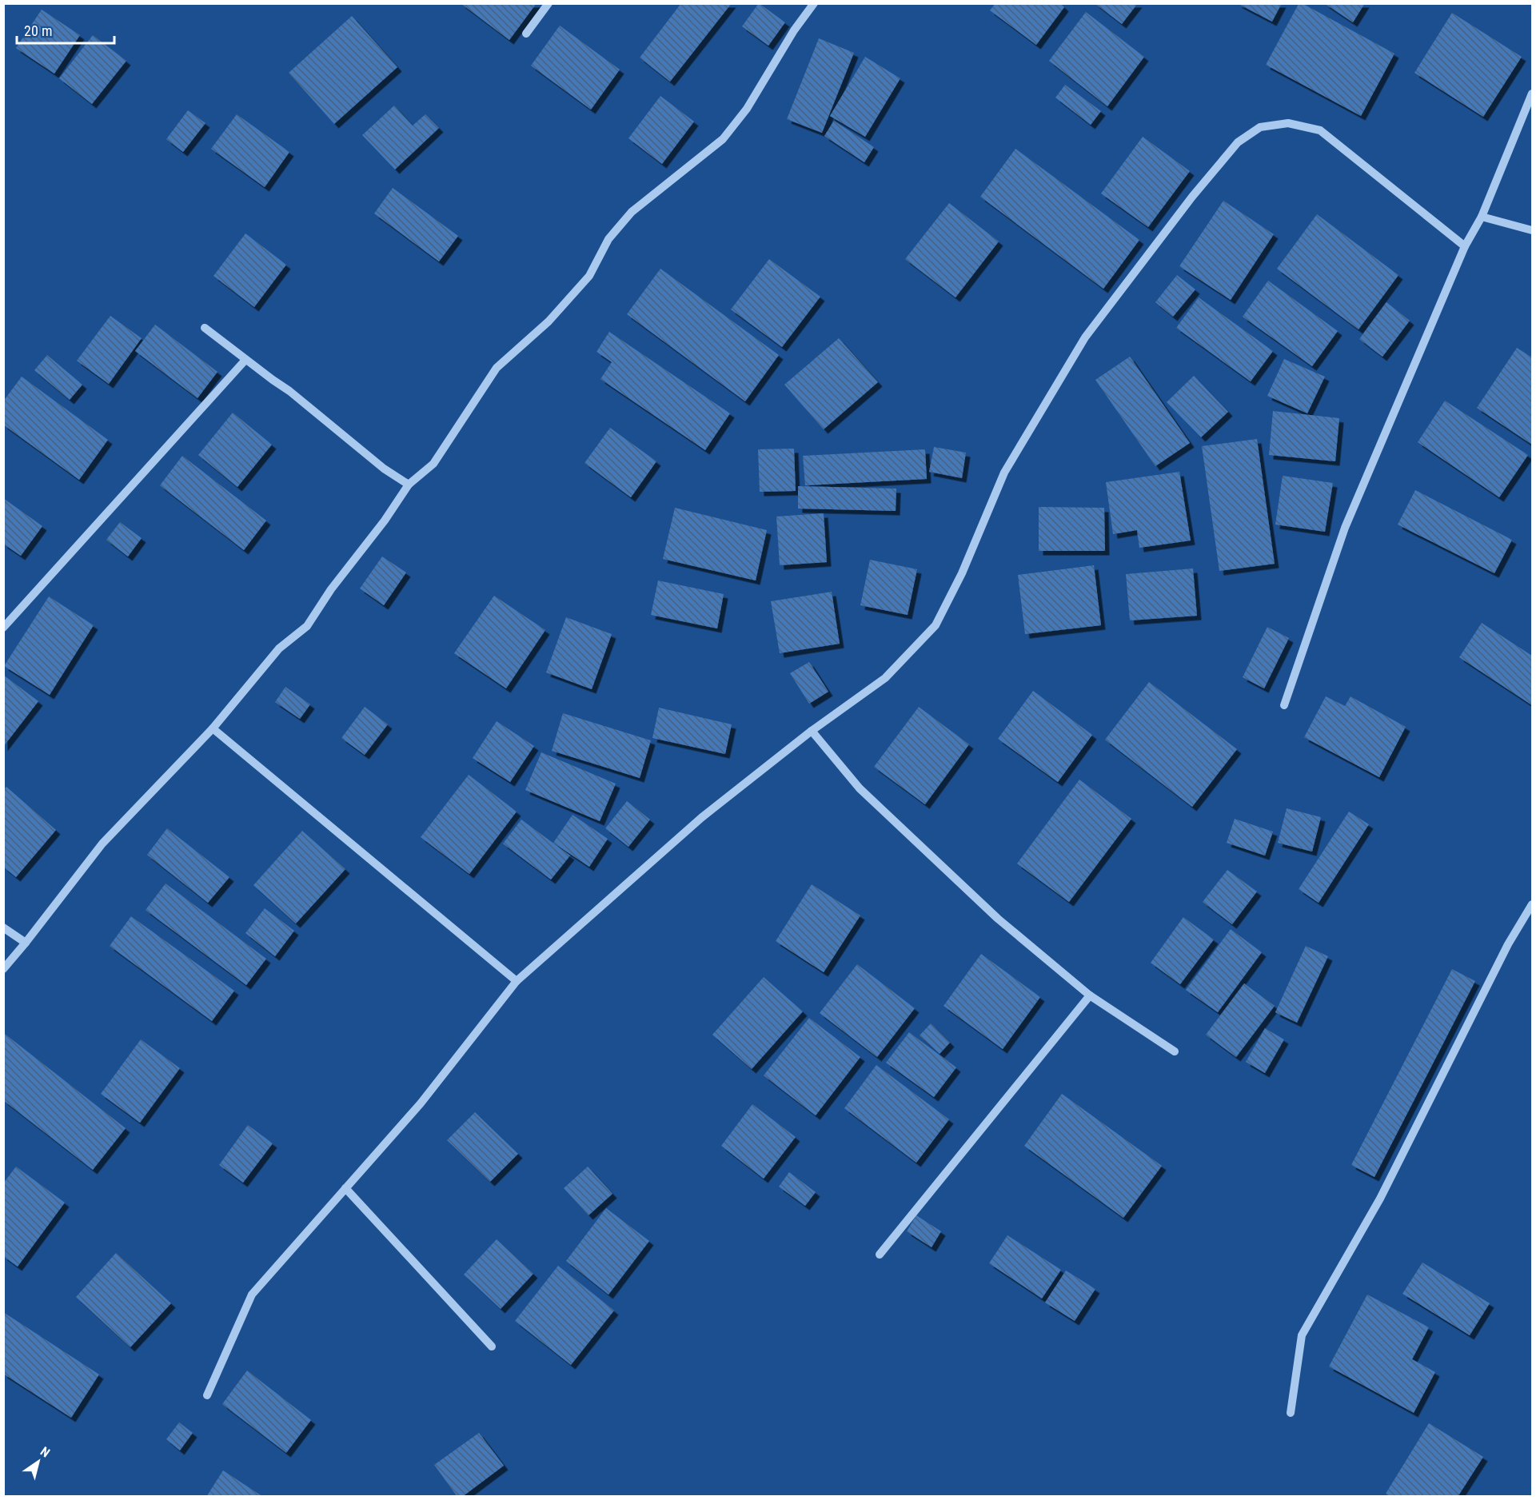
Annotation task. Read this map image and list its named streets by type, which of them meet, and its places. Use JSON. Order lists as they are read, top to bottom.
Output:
{
  "scale_bar": "20 m",
  "north": "top right"
}
